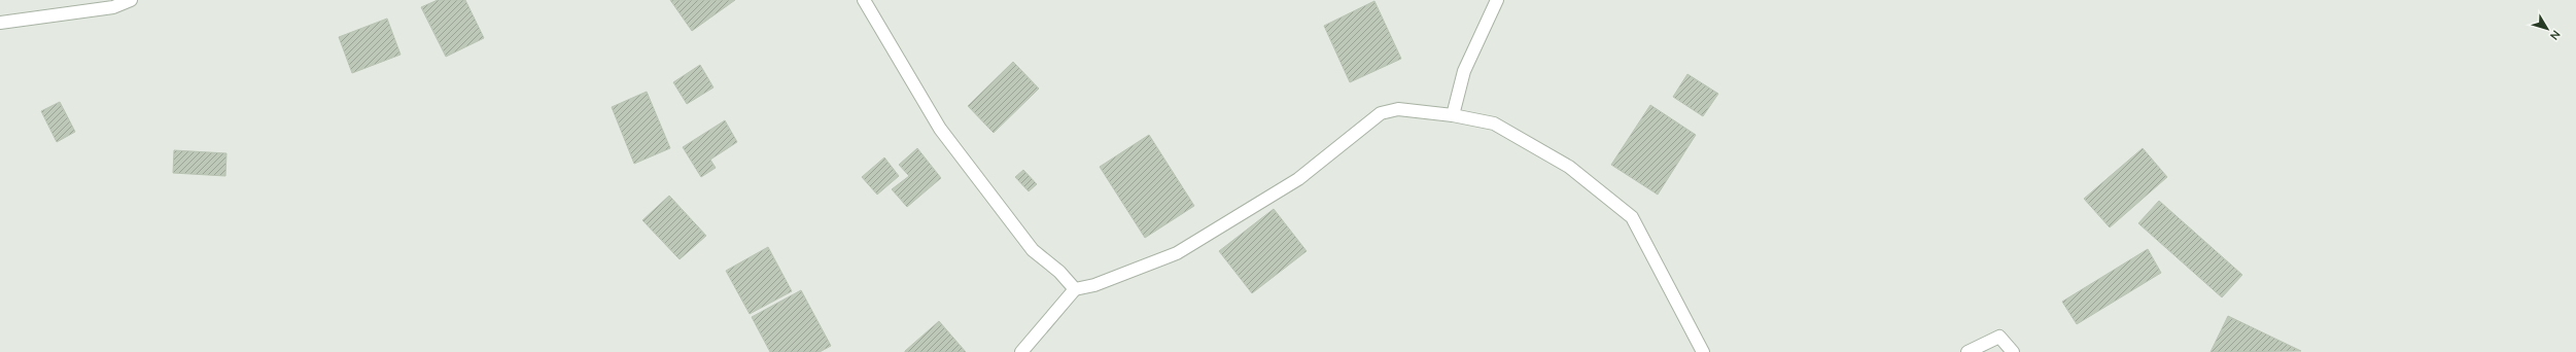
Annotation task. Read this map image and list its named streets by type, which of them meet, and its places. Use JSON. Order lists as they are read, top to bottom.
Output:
{
  "north": "bottom right"
}
